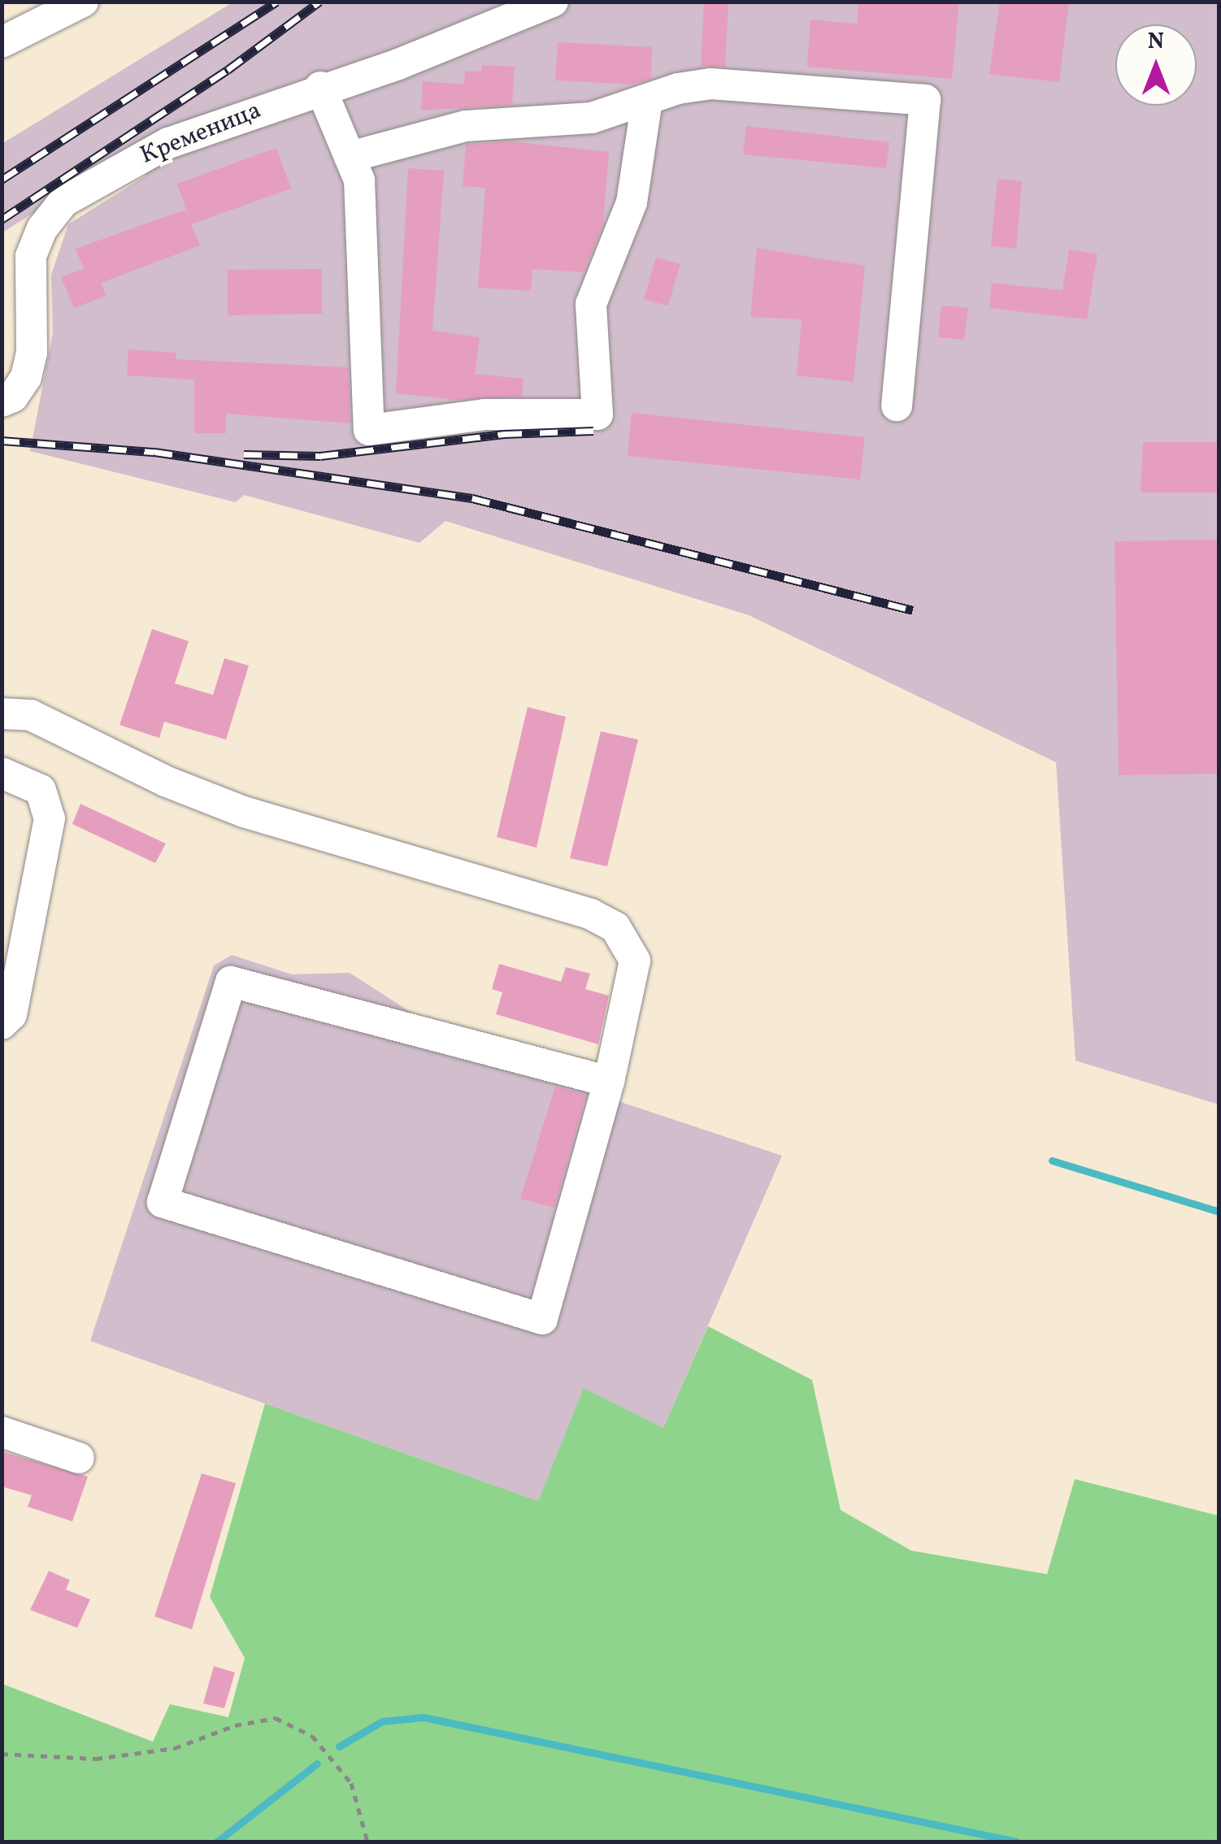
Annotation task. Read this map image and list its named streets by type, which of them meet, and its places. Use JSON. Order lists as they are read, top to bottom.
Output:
{
  "streets": {
    "street": ["Кременица"]
  },
  "north": "top"
}
